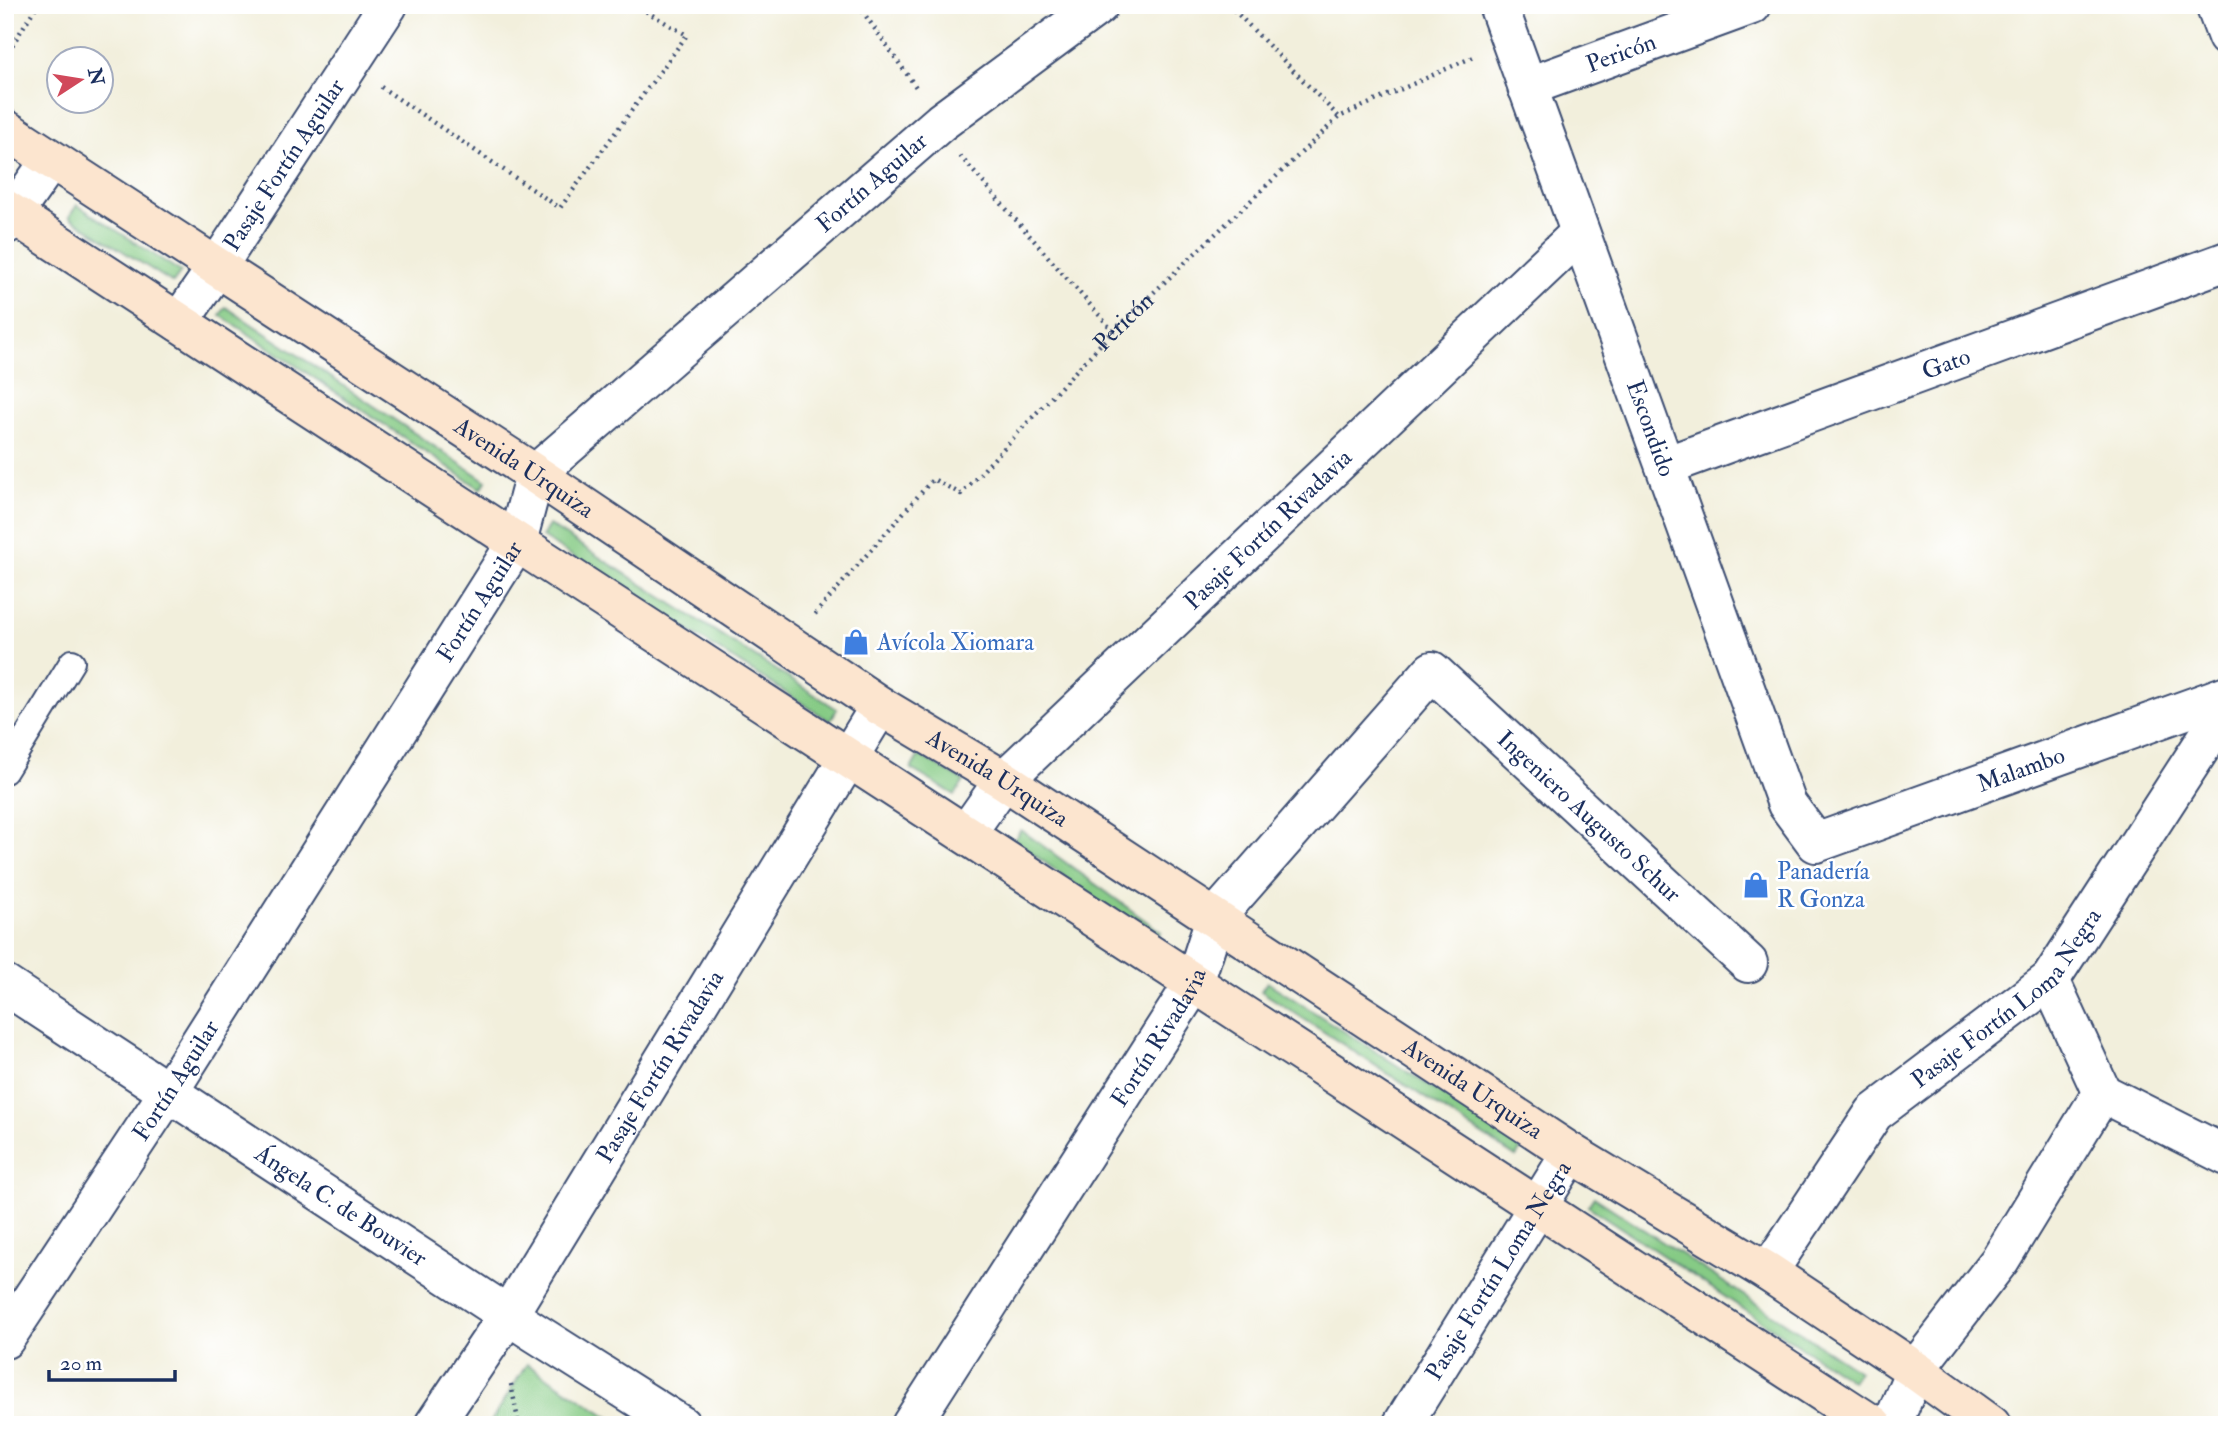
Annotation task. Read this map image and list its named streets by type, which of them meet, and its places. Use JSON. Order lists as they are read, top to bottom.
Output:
{
  "streets": {
    "main road": ["Avenida Urquiza"],
    "street": [
      "Pericón",
      "Pasaje Fortín Aguilar",
      "Fortín Aguilar",
      "Gato",
      "Escondido",
      "Pasaje Fortín Rivadavia",
      "Malambo",
      "Ingeniero Augusto Schur",
      "Pasaje Fortín Loma Negra",
      "Fortín Rivadavia",
      "Ángela C. de Bouvier"
    ]
  },
  "crossings": [
    ["Pericón", "Escondido"],
    ["Pericón", "Avenida Urquiza"],
    ["Pasaje Fortín Aguilar", "Avenida Urquiza"],
    ["Fortín Aguilar", "Avenida Urquiza"],
    ["Fortín Aguilar", "Ángela C. de Bouvier"],
    ["Gato", "Escondido"],
    ["Escondido", "Pasaje Fortín Rivadavia"],
    ["Escondido", "Malambo"],
    ["Avenida Urquiza", "Pasaje Fortín Rivadavia"],
    ["Avenida Urquiza", "Pasaje Fortín Loma Negra"],
    ["Avenida Urquiza", "Fortín Rivadavia"],
    ["Pasaje Fortín Rivadavia", "Ángela C. de Bouvier"],
    ["Ingeniero Augusto Schur", "Fortín Rivadavia"]
  ],
  "places": {
    "shop": ["Avícola Xiomara", "Panadería R Gonza"]
  },
  "scale_bar": "20 m",
  "north": "right"
}
